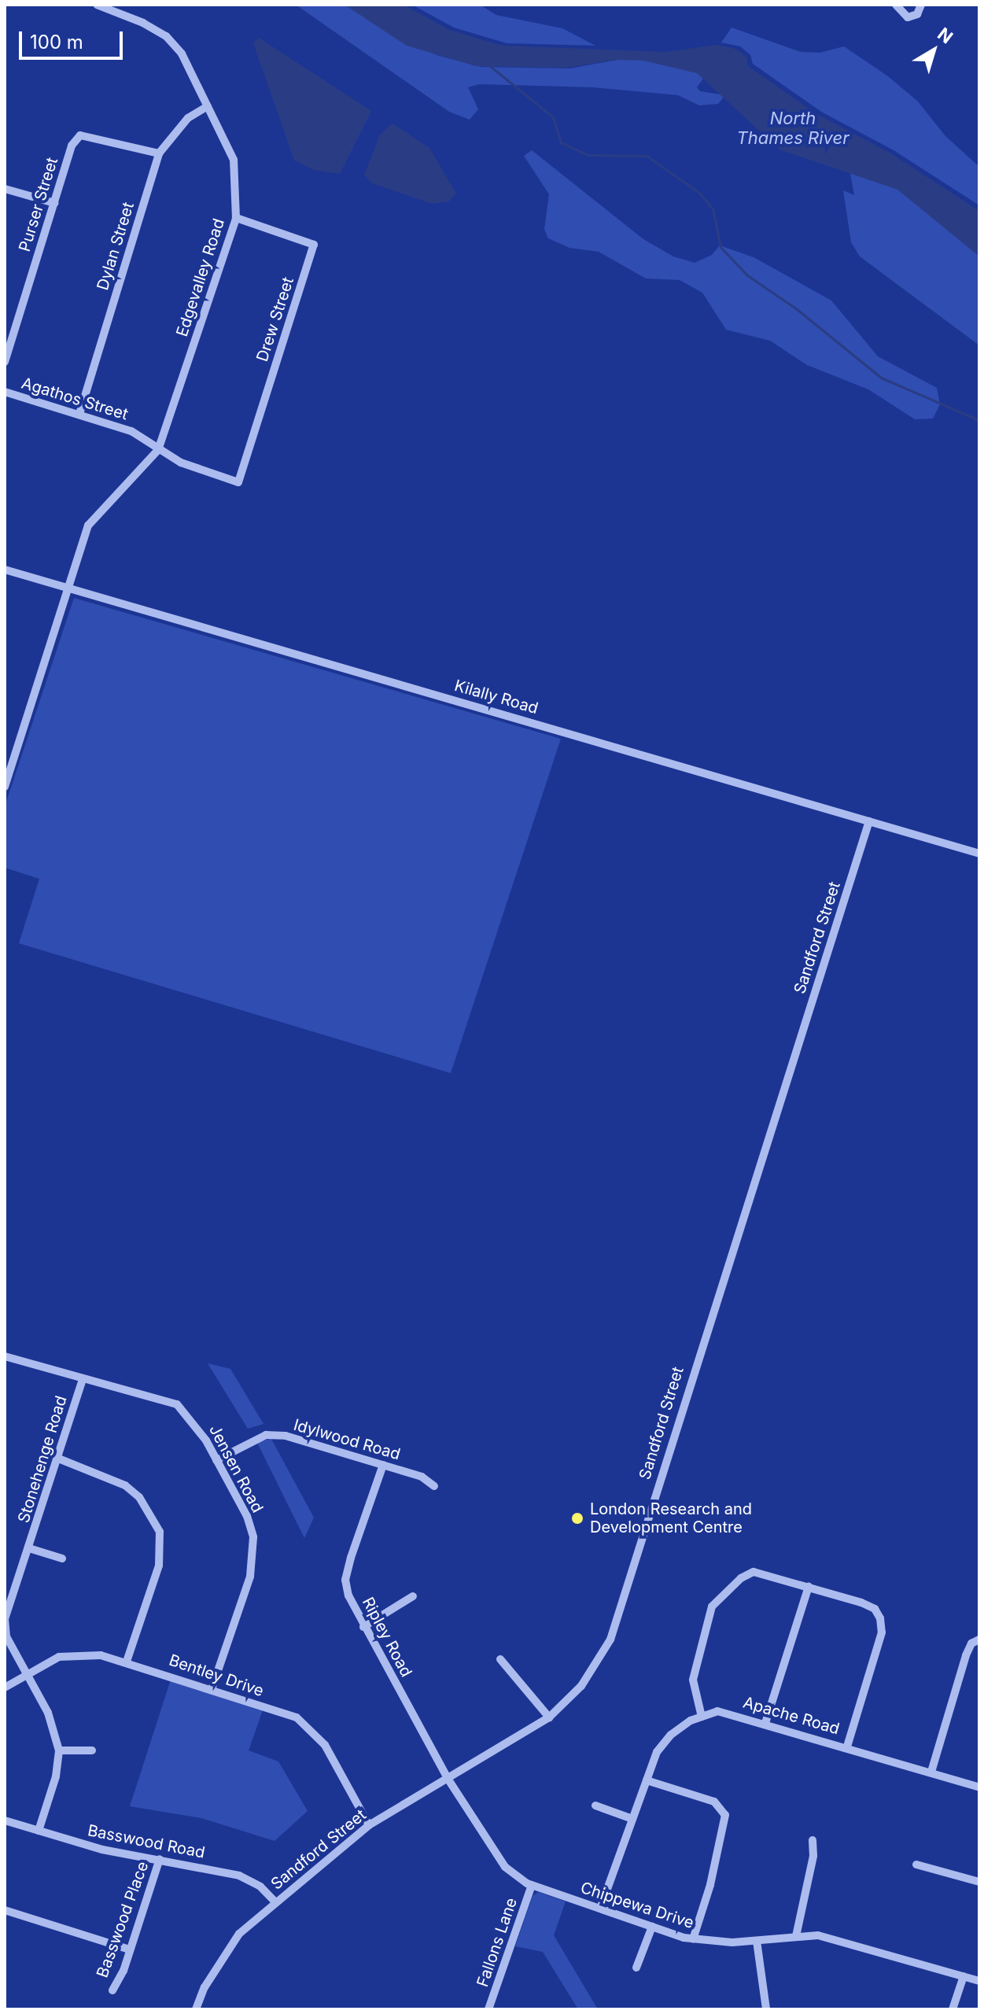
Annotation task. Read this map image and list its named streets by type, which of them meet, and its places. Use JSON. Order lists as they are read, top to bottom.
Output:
{
  "streets": {
    "street": [
      "Purser Street",
      "Dylan Street",
      "Edgevalley Road",
      "Drew Street",
      "Agathos Street",
      "Kilally Road",
      "Sandford Street",
      "Idylwood Road",
      "Stonehenge Road",
      "Jensen Road",
      "Ripley Road",
      "Bentley Drive",
      "Apache Road",
      "Basswood Road",
      "Chippewa Drive",
      "Basswood Place",
      "Fallons Lane"
    ]
  },
  "crossings": [
    ["Purser Street", "Dylan Street"],
    ["Dylan Street", "Edgevalley Road"],
    ["Dylan Street", "Agathos Street"],
    ["Edgevalley Road", "Drew Street"],
    ["Edgevalley Road", "Agathos Street"],
    ["Edgevalley Road", "Kilally Road"],
    ["Drew Street", "Agathos Street"],
    ["Kilally Road", "Sandford Street"],
    ["Sandford Street", "Ripley Road"],
    ["Sandford Street", "Bentley Drive"],
    ["Sandford Street", "Basswood Road"],
    ["Sandford Street", "Chippewa Drive"],
    ["Idylwood Road", "Jensen Road"],
    ["Idylwood Road", "Ripley Road"],
    ["Stonehenge Road", "Jensen Road"],
    ["Stonehenge Road", "Bentley Drive"],
    ["Stonehenge Road", "Basswood Road"],
    ["Jensen Road", "Bentley Drive"],
    ["Ripley Road", "Chippewa Drive"],
    ["Apache Road", "Chippewa Drive"],
    ["Basswood Road", "Basswood Place"],
    ["Chippewa Drive", "Fallons Lane"]
  ],
  "water": ["North Thames River"],
  "places": ["London Research and Development Centre"],
  "scale_bar": "100 m",
  "north": "top right"
}
